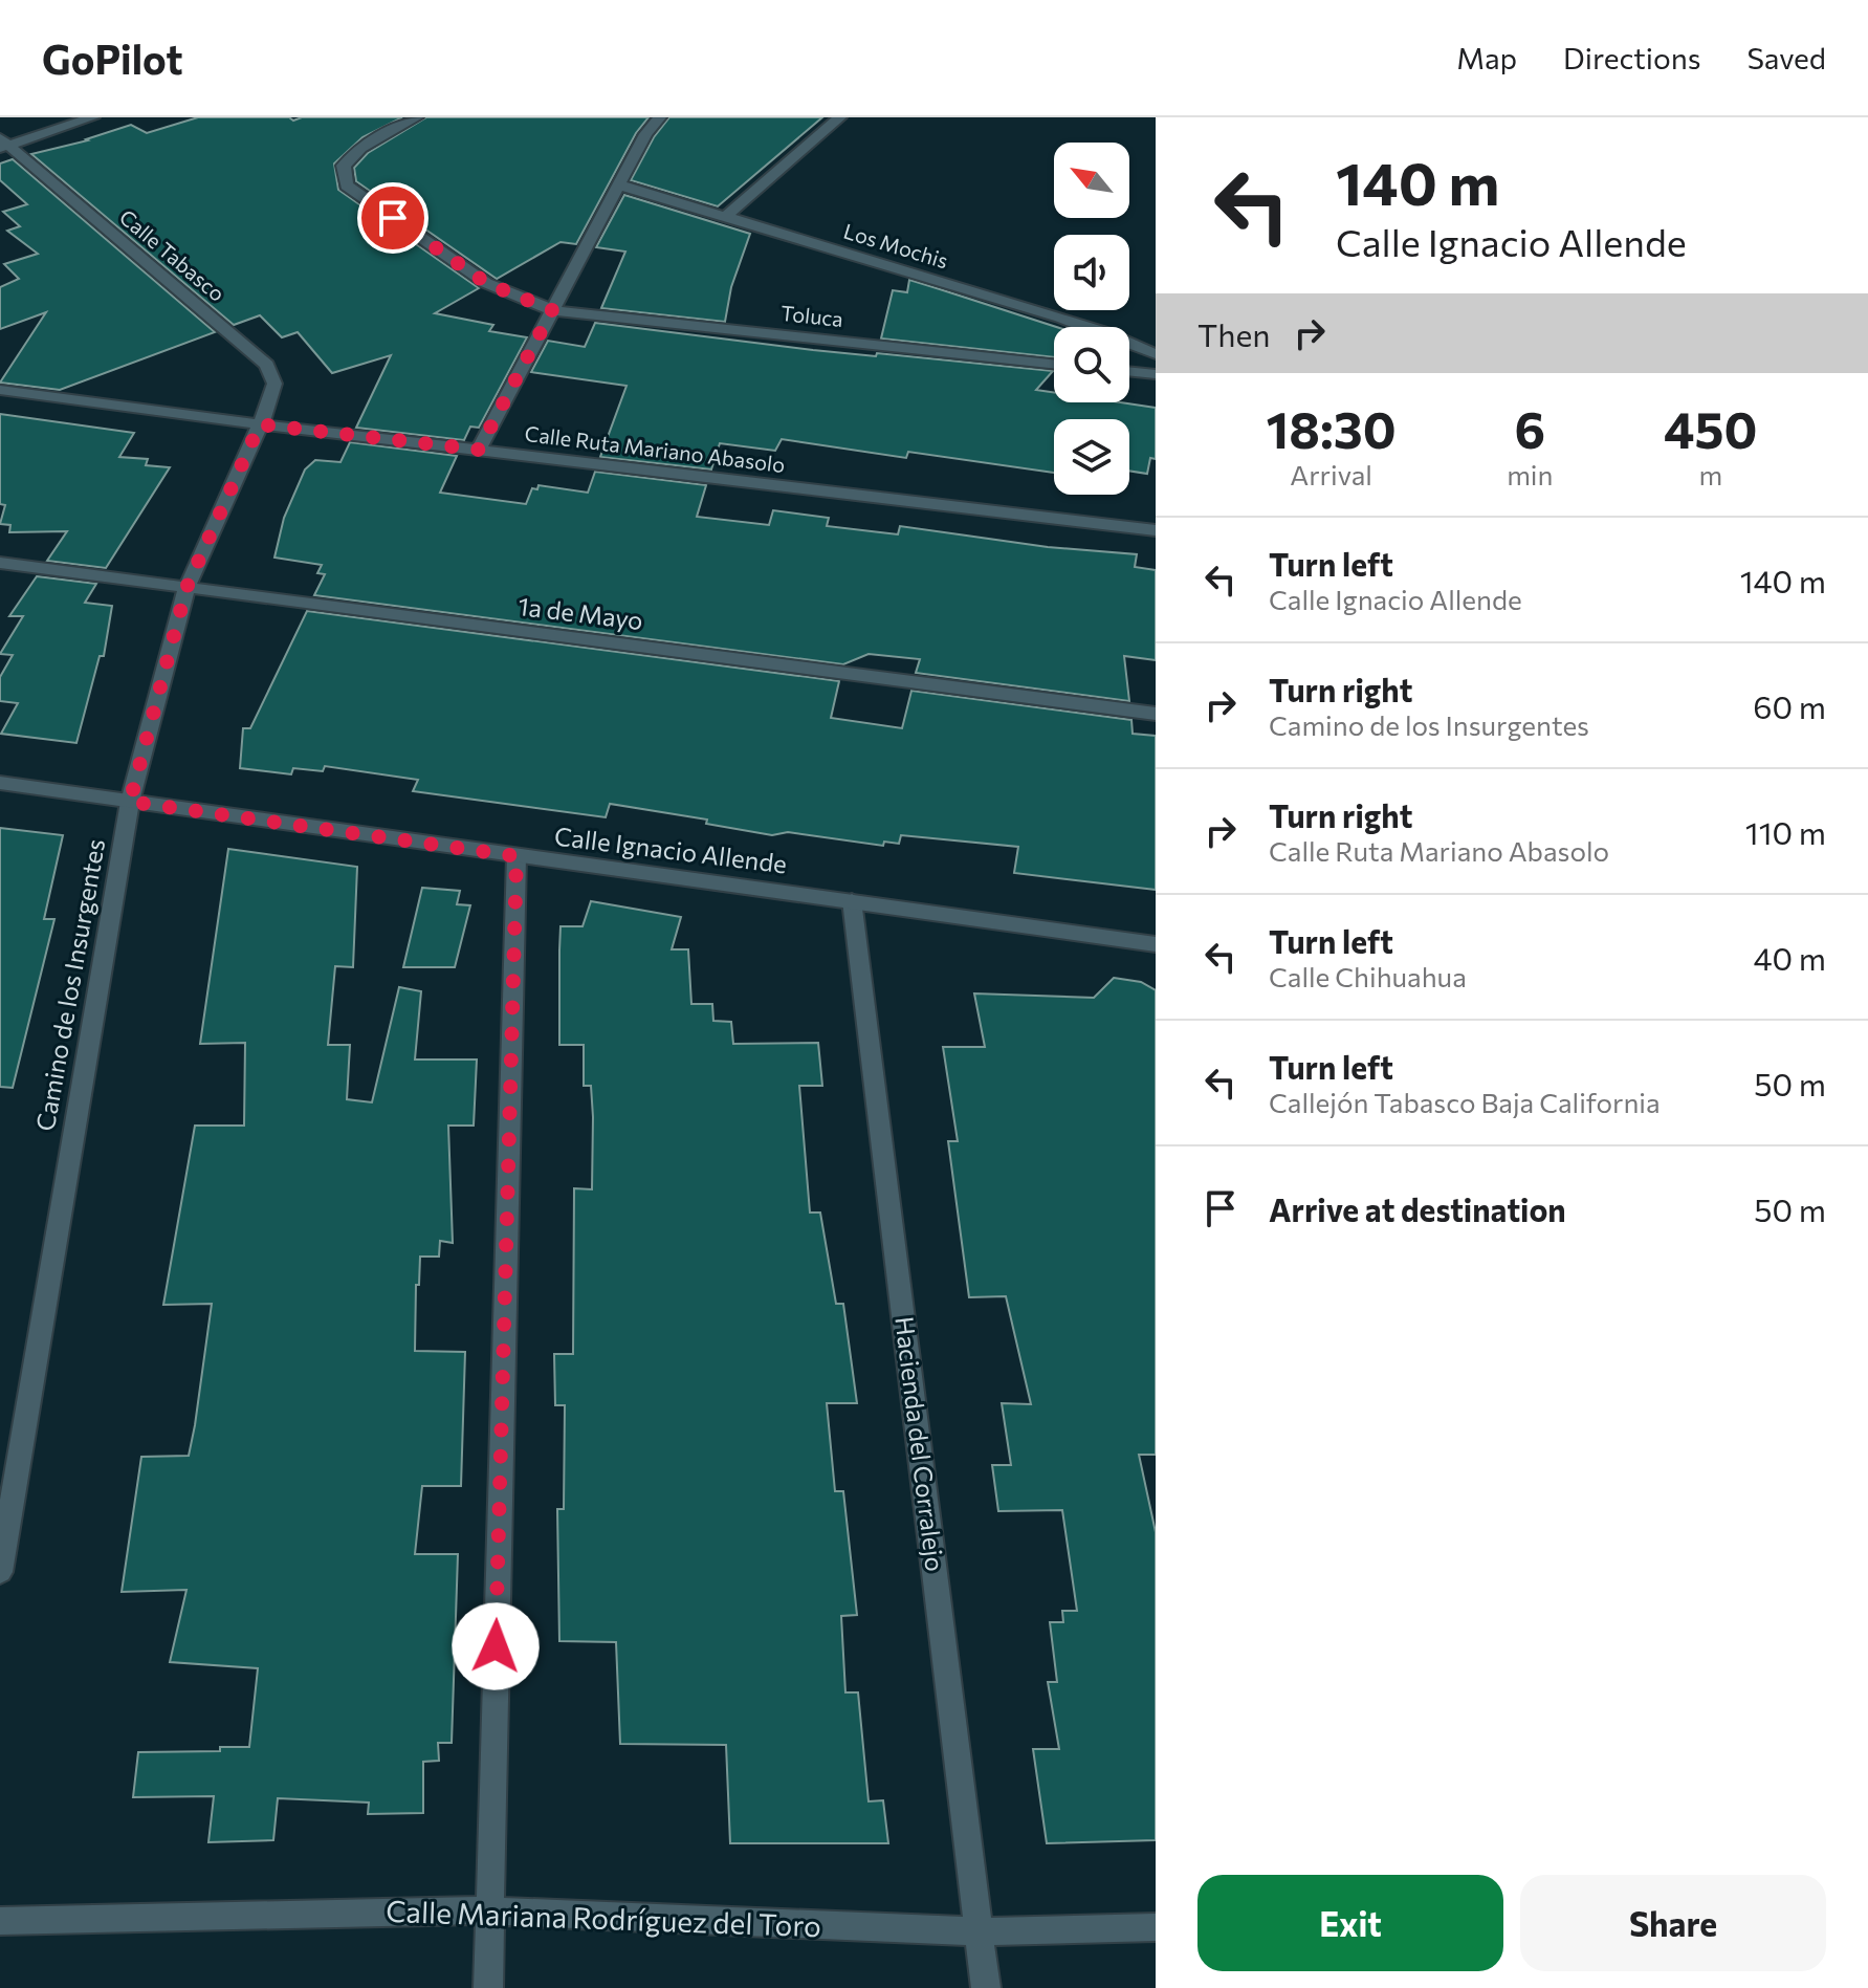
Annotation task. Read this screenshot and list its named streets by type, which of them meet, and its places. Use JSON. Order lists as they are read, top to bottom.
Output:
{
  "streets": {
    "street": [
      "Los Mochis",
      "Calle Tabasco",
      "Toluca",
      "Calle Ruta Mariano Abasolo",
      "1a de Mayo",
      "Calle Ignacio Allende",
      "Camino de los Insurgentes",
      "Hacienda del Corralejo",
      "Calle Mariana Rodríguez del Toro"
    ]
  },
  "crossings": [
    ["Calle Tabasco", "Calle Ruta Mariano Abasolo"],
    ["Calle Tabasco", "Camino de los Insurgentes"],
    ["Calle Ruta Mariano Abasolo", "Camino de los Insurgentes"],
    ["1a de Mayo", "Camino de los Insurgentes"],
    ["Calle Ignacio Allende", "Camino de los Insurgentes"],
    ["Calle Ignacio Allende", "Hacienda del Corralejo"],
    ["Hacienda del Corralejo", "Calle Mariana Rodríguez del Toro"]
  ],
  "north": "top left",
  "page": {
    "header": "GoPilot",
    "nav": ["Map", "Directions", "Saved"],
    "turn": ["140 m", "Calle Ignacio Allende"],
    "then": "Then",
    "eta": [
      "18:30",
      "Arrival",
      "6",
      "min",
      "450",
      "m"
    ],
    "list": [
      {
        "name": "Turn left",
        "note": "Calle Ignacio Allende",
        "value": "140 m"
      },
      {
        "name": "Turn right",
        "note": "Camino de los Insurgentes",
        "value": "60 m"
      },
      {
        "name": "Turn right",
        "note": "Calle Ruta Mariano Abasolo",
        "value": "110 m"
      },
      {
        "name": "Turn left",
        "note": "Calle Chihuahua",
        "value": "40 m"
      },
      {
        "name": "Turn left",
        "note": "Callejón Tabasco Baja California",
        "value": "50 m"
      },
      {
        "name": "Arrive at destination",
        "value": "50 m"
      }
    ],
    "buttons": ["Exit", "Share"]
  }
}
